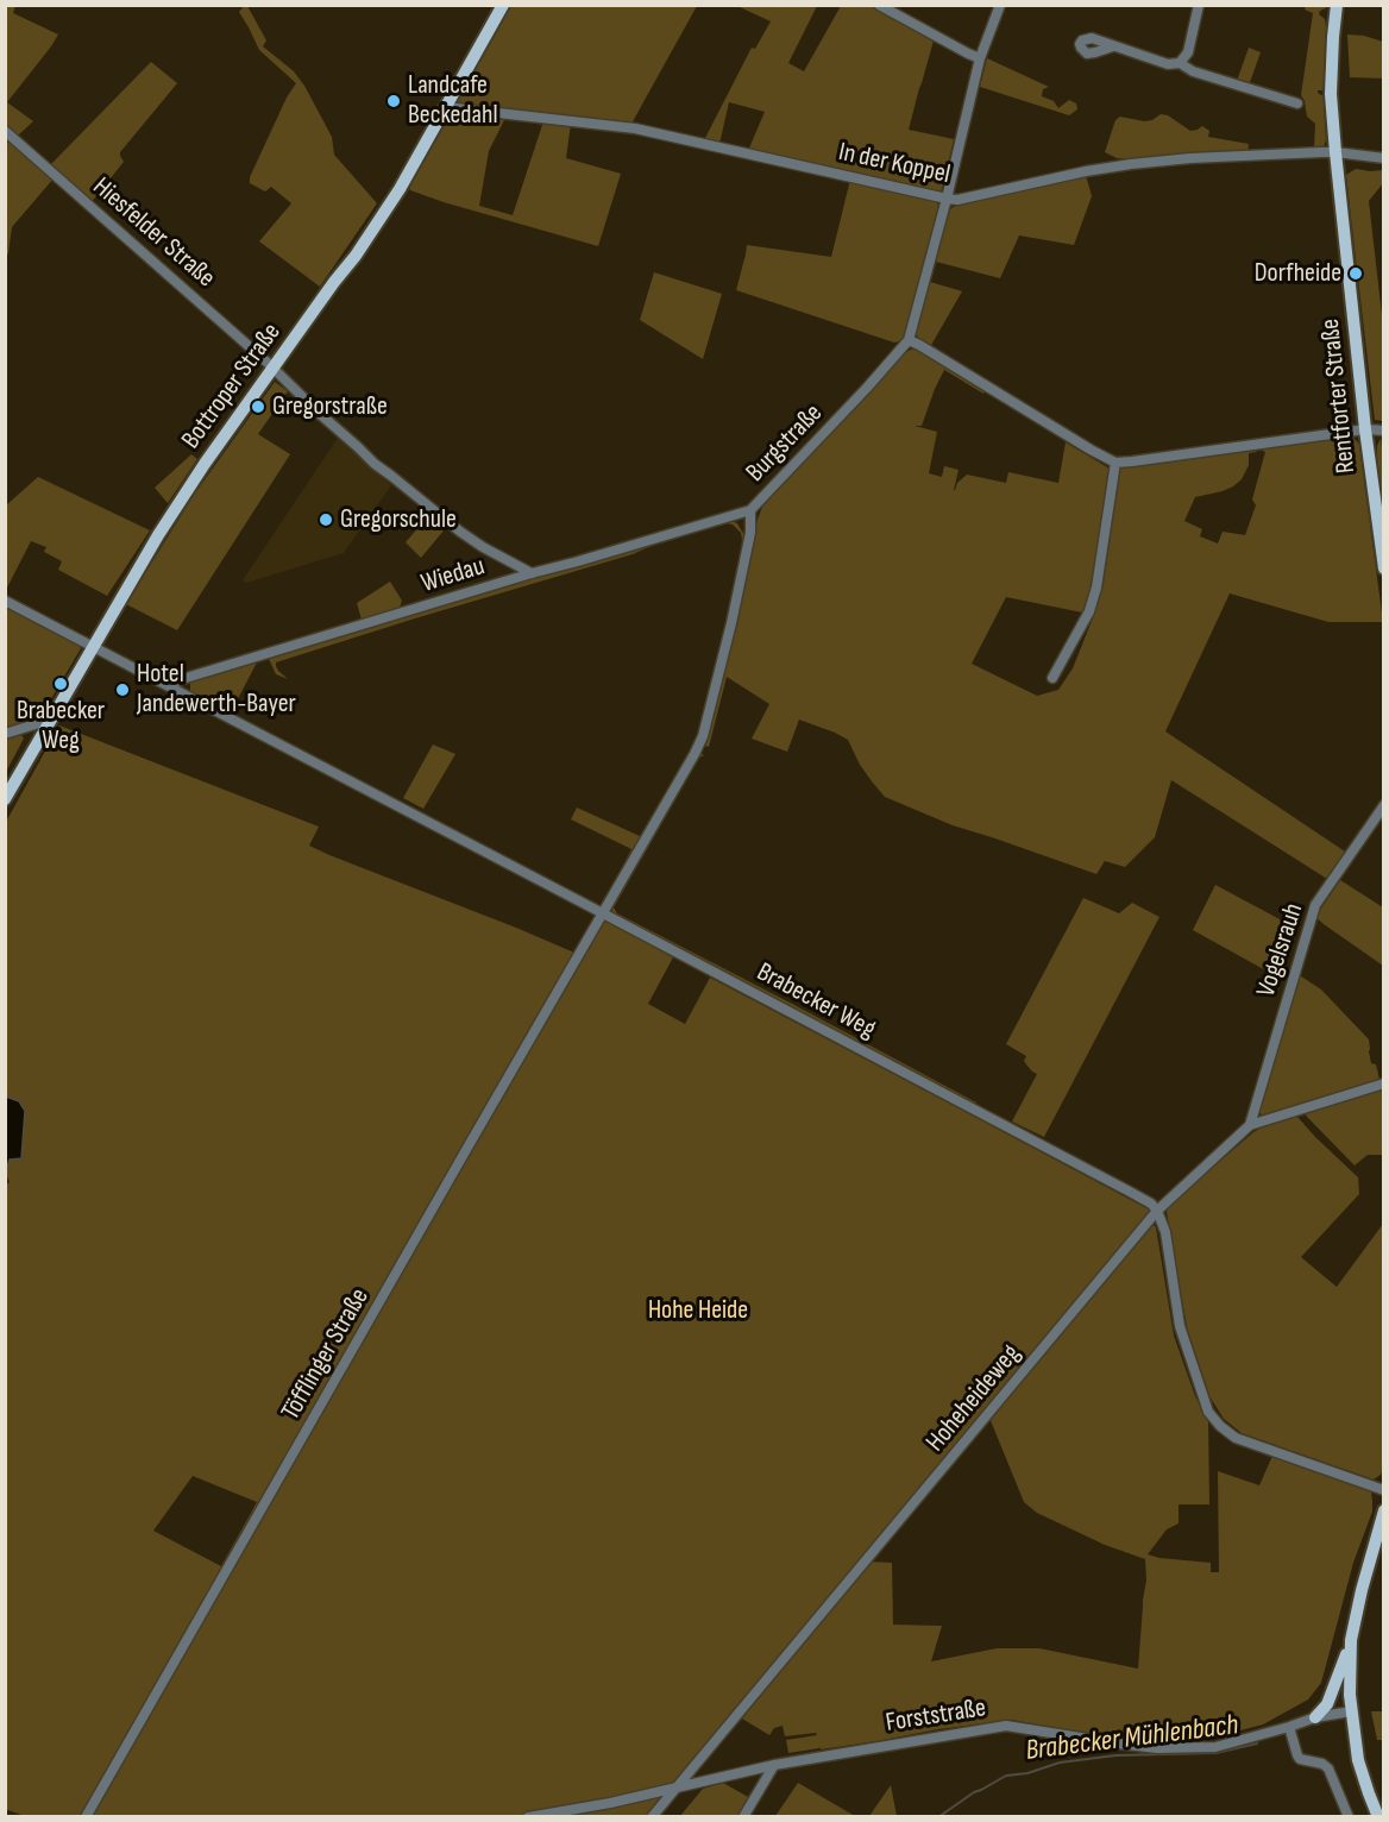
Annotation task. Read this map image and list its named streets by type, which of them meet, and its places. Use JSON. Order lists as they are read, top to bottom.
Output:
{
  "streets": {
    "main road": ["Bottroper Straße", "Rentforter Straße"],
    "street": [
      "In der Koppel",
      "Hiesfelder Straße",
      "Burgstraße",
      "Wiedau",
      "Vogelsrauh",
      "Brabecker Weg",
      "Töfflinger Straße",
      "Hoheheideweg",
      "Forststraße"
    ]
  },
  "crossings": [
    ["In der Koppel", "Bottroper Straße"],
    ["In der Koppel", "Rentforter Straße"],
    ["In der Koppel", "Burgstraße"],
    ["Hiesfelder Straße", "Bottroper Straße"],
    ["Bottroper Straße", "Brabecker Weg"],
    ["Burgstraße", "Wiedau"],
    ["Burgstraße", "Brabecker Weg"],
    ["Burgstraße", "Töfflinger Straße"],
    ["Wiedau", "Brabecker Weg"],
    ["Vogelsrauh", "Hoheheideweg"],
    ["Brabecker Weg", "Töfflinger Straße"],
    ["Brabecker Weg", "Hoheheideweg"],
    ["Hoheheideweg", "Forststraße"]
  ],
  "water": ["Brabecker Mühlenbach"],
  "parks": ["Hohe Heide"],
  "places": [
    "Landcafe Beckedahl",
    "Dorfheide",
    "Gregorstraße",
    "Gregorschule",
    "Brabecker Weg",
    "Hotel Jandewerth-Bayer"
  ]
}
